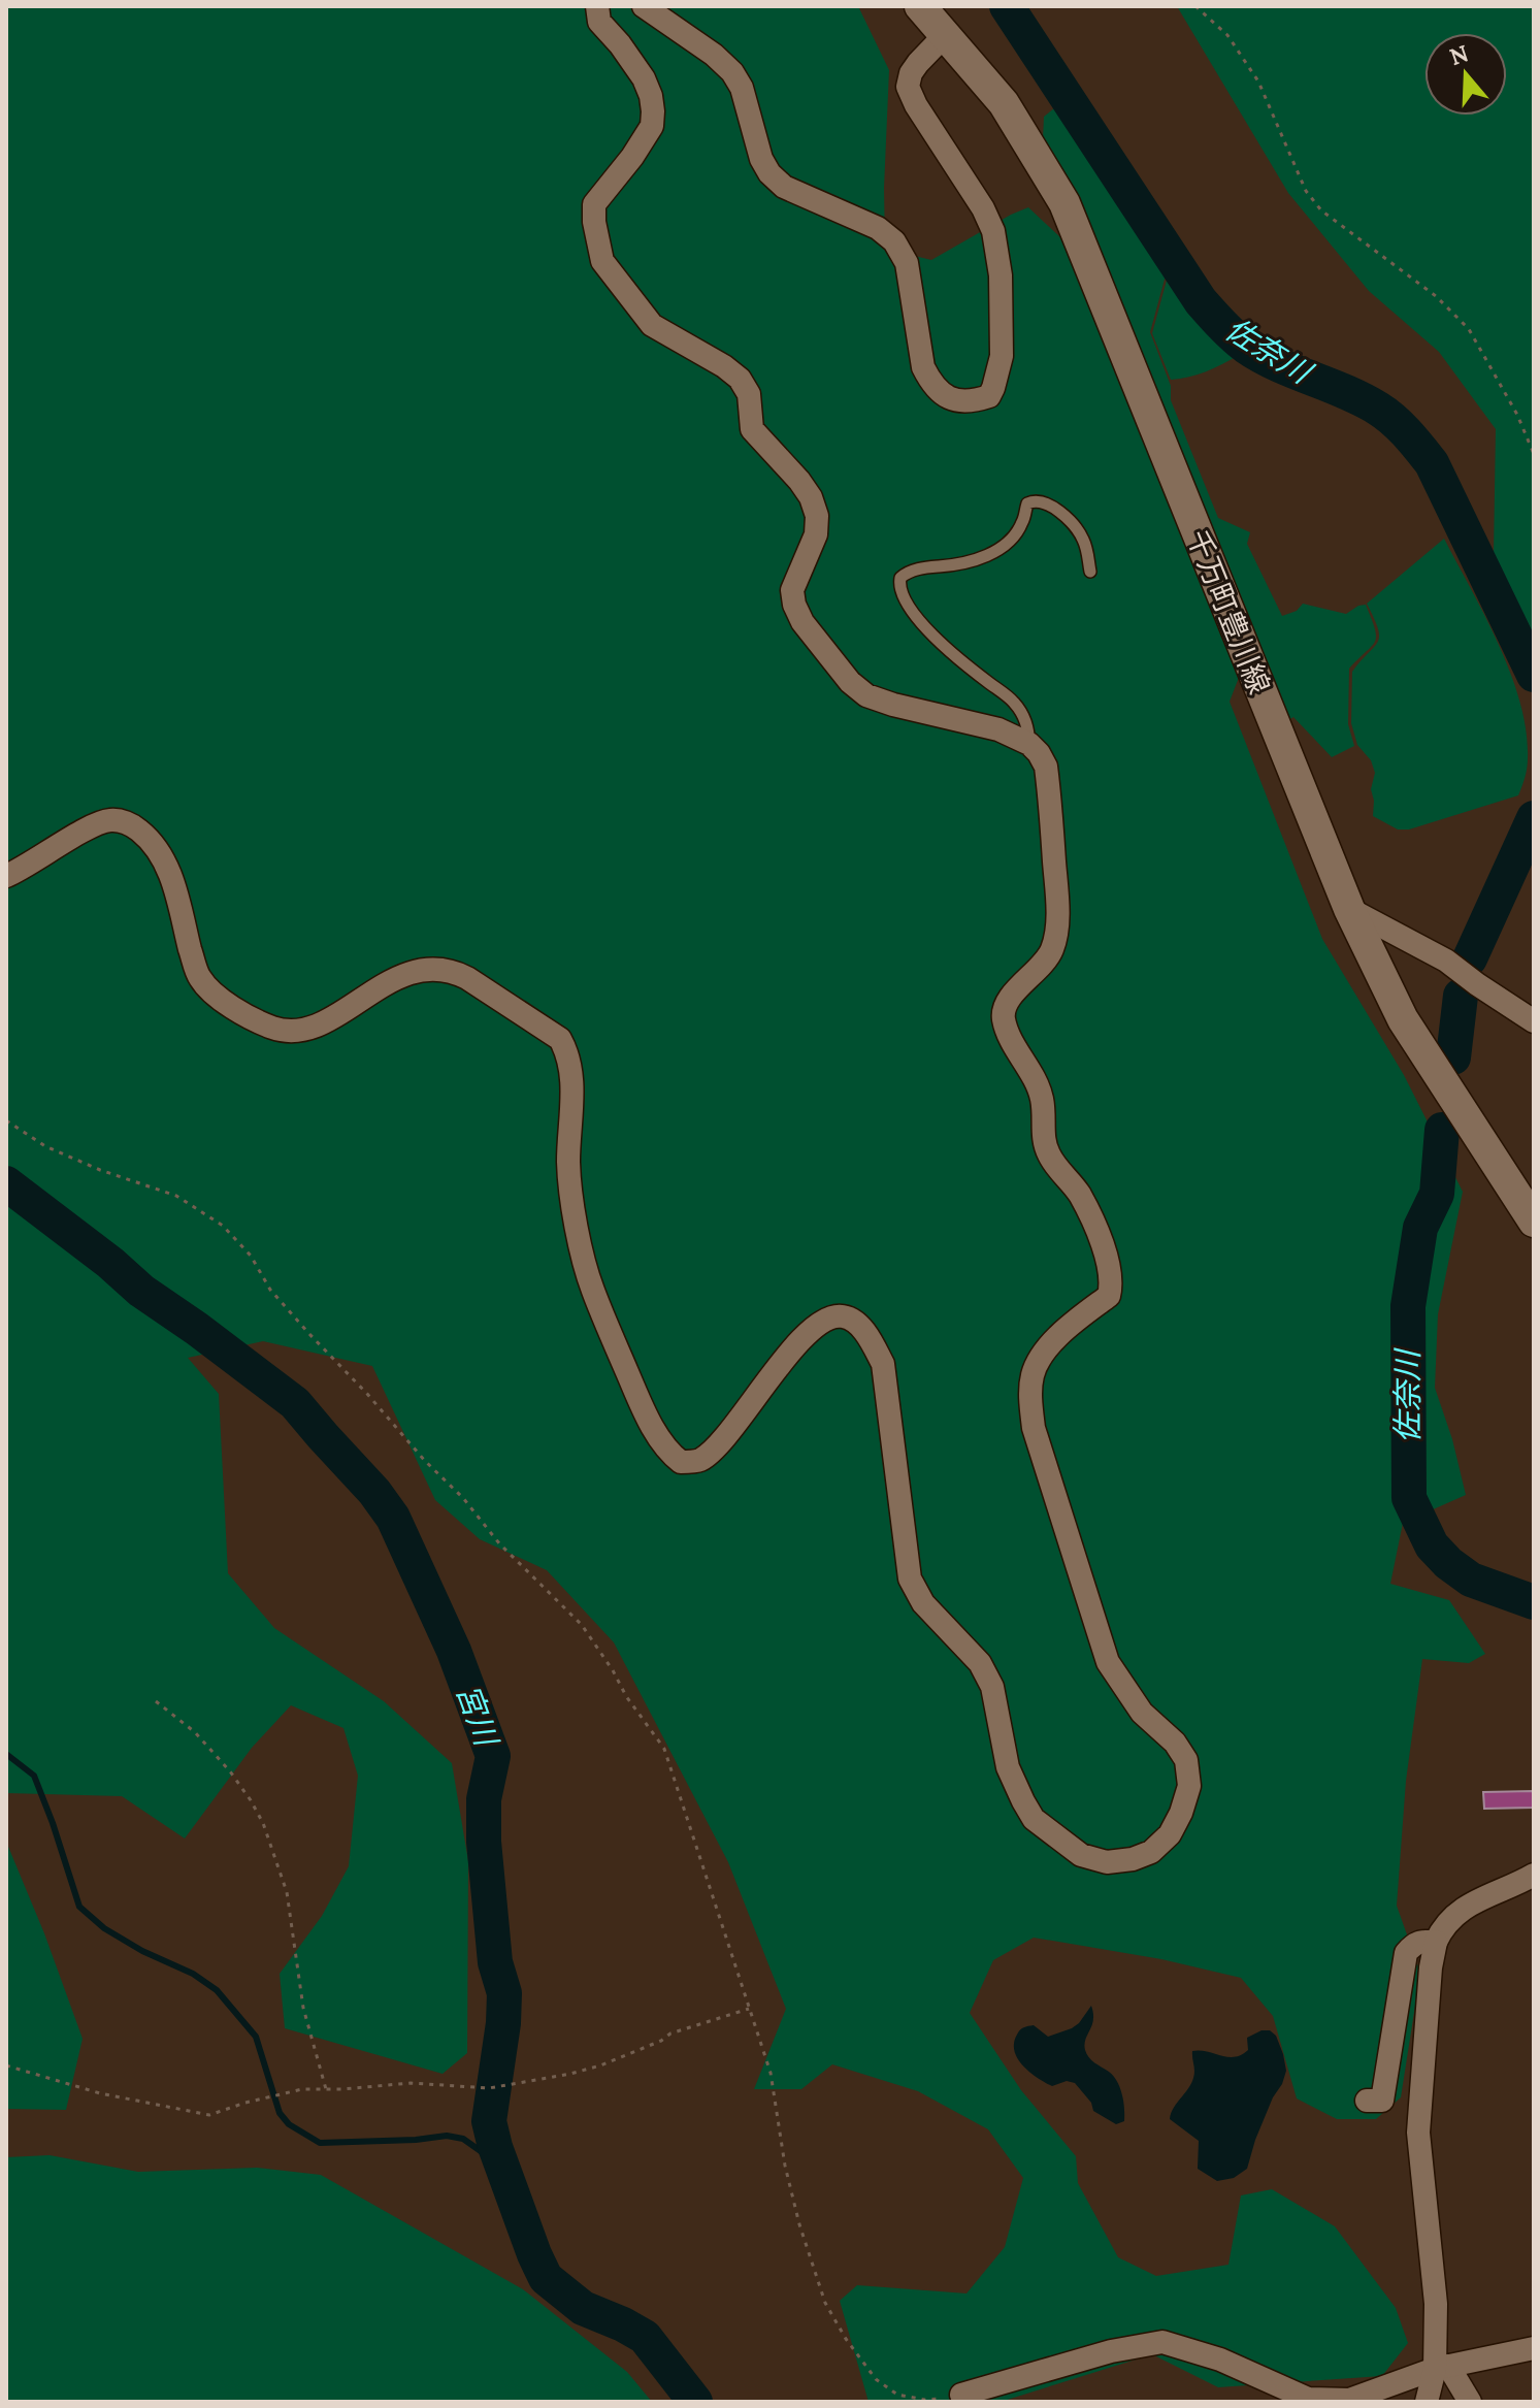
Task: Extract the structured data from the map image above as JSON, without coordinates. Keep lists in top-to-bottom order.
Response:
{
  "streets": {
    "main road": ["千万町豊川線"]
  },
  "water": ["佐奈川", "宮川"],
  "north": "top"
}
